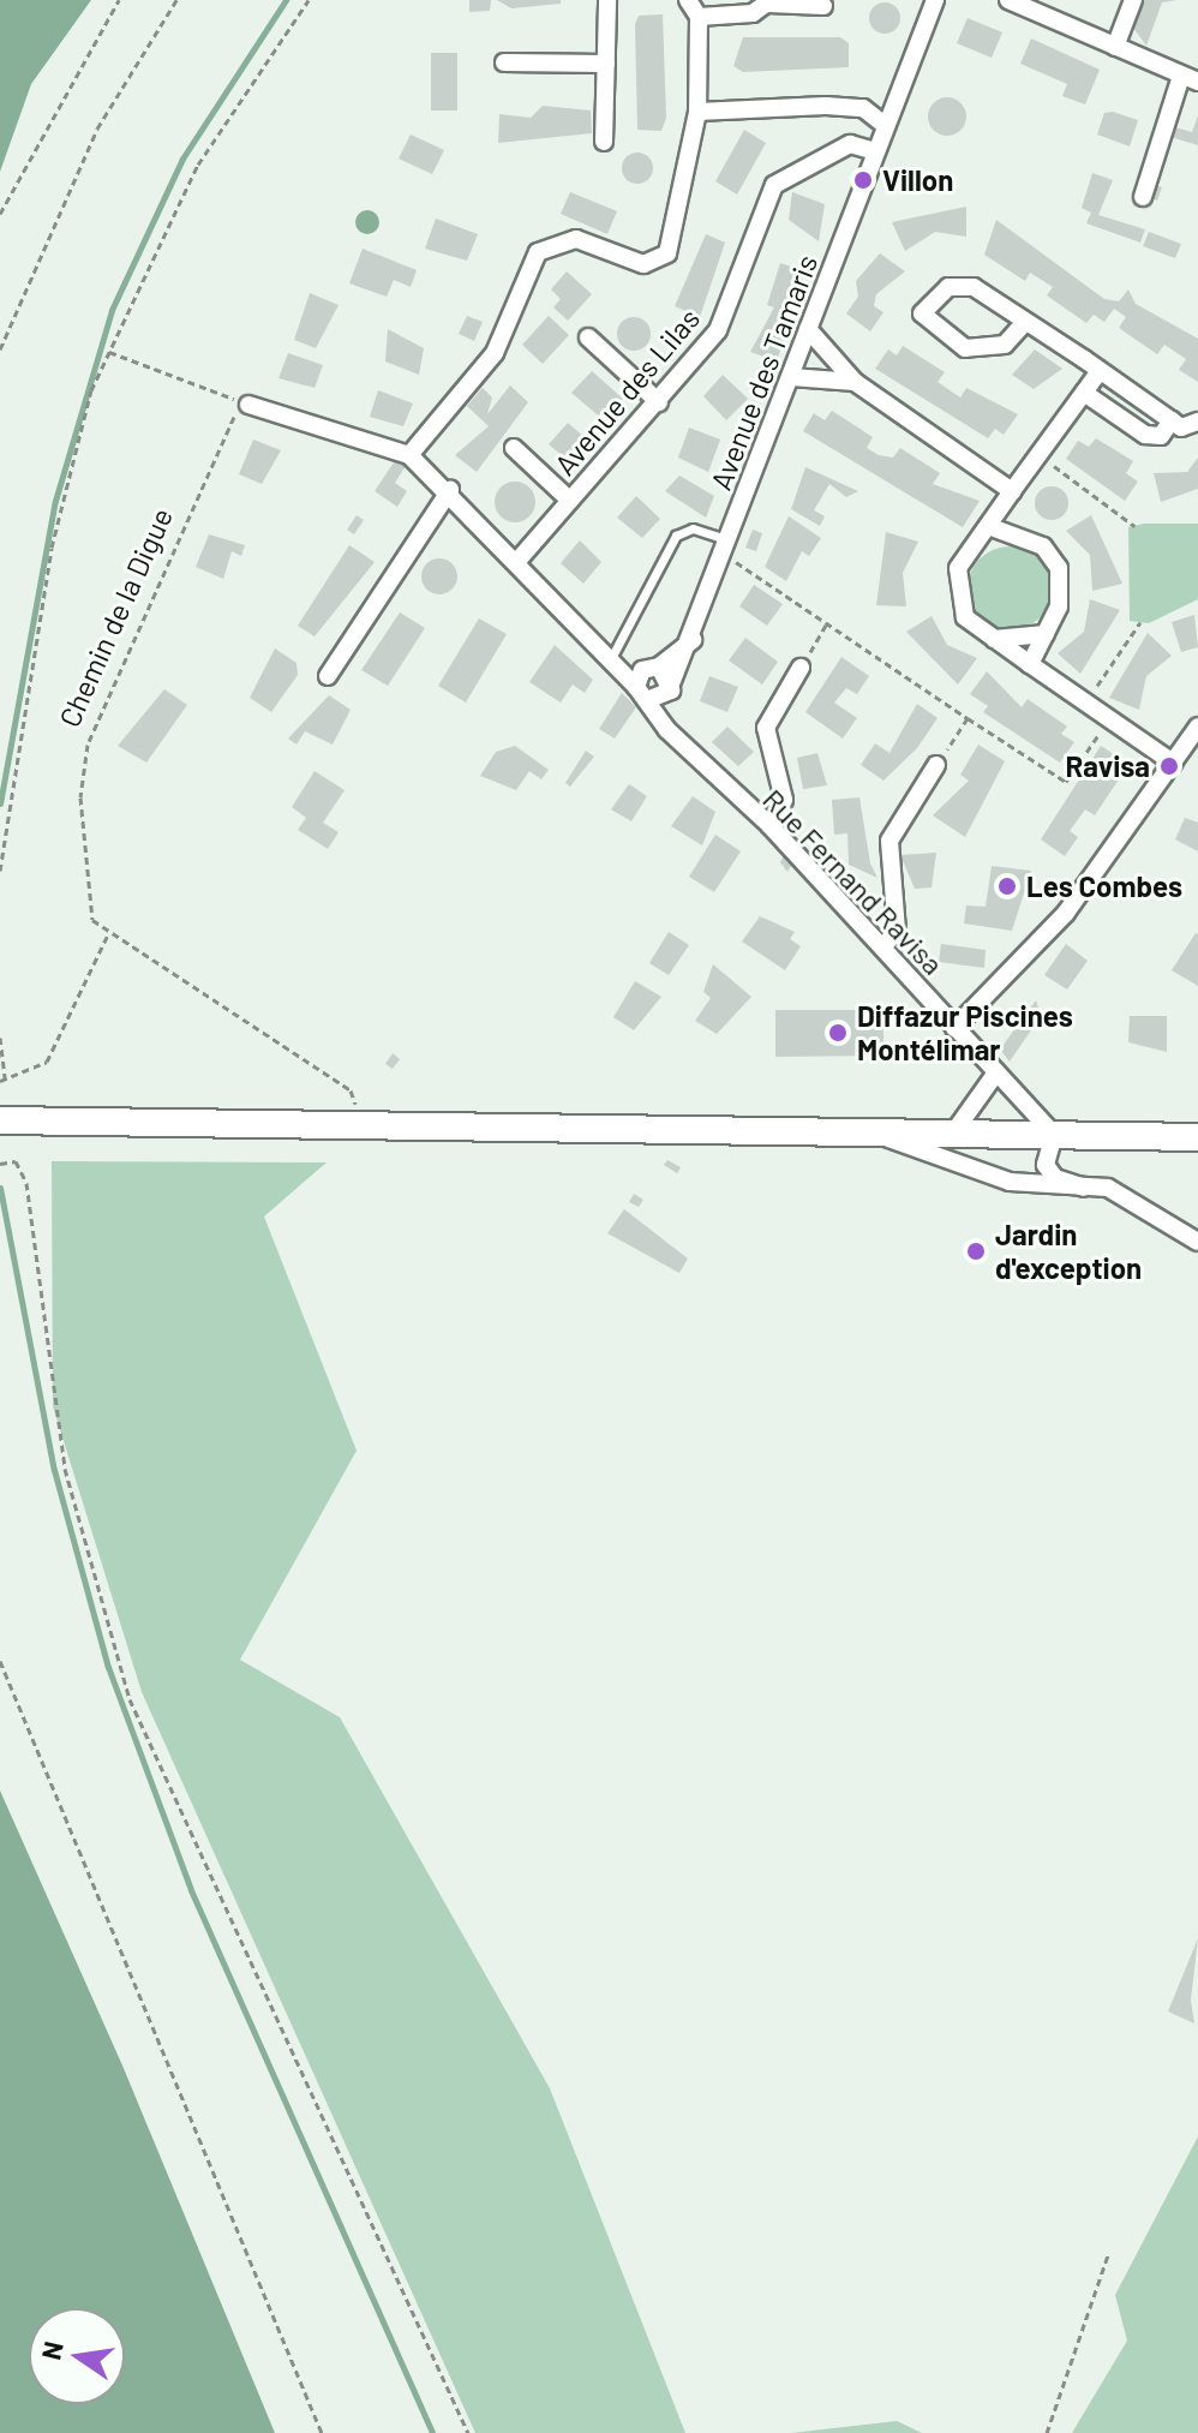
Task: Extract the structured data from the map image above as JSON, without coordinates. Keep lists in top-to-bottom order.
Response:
{
  "streets": {
    "street": ["Avenue des Tamaris", "Avenue des Lilas", "Rue Fernand Ravisa"],
    "path": ["Chemin de la Digue"]
  },
  "crossings": [
    ["Avenue des Tamaris", "Avenue des Lilas"]
  ],
  "places": [
    "Villon",
    "Ravisa",
    "Les Combes",
    "Diffazur Piscines Montélimar",
    "Jardin d'exception"
  ],
  "north": "left"
}
